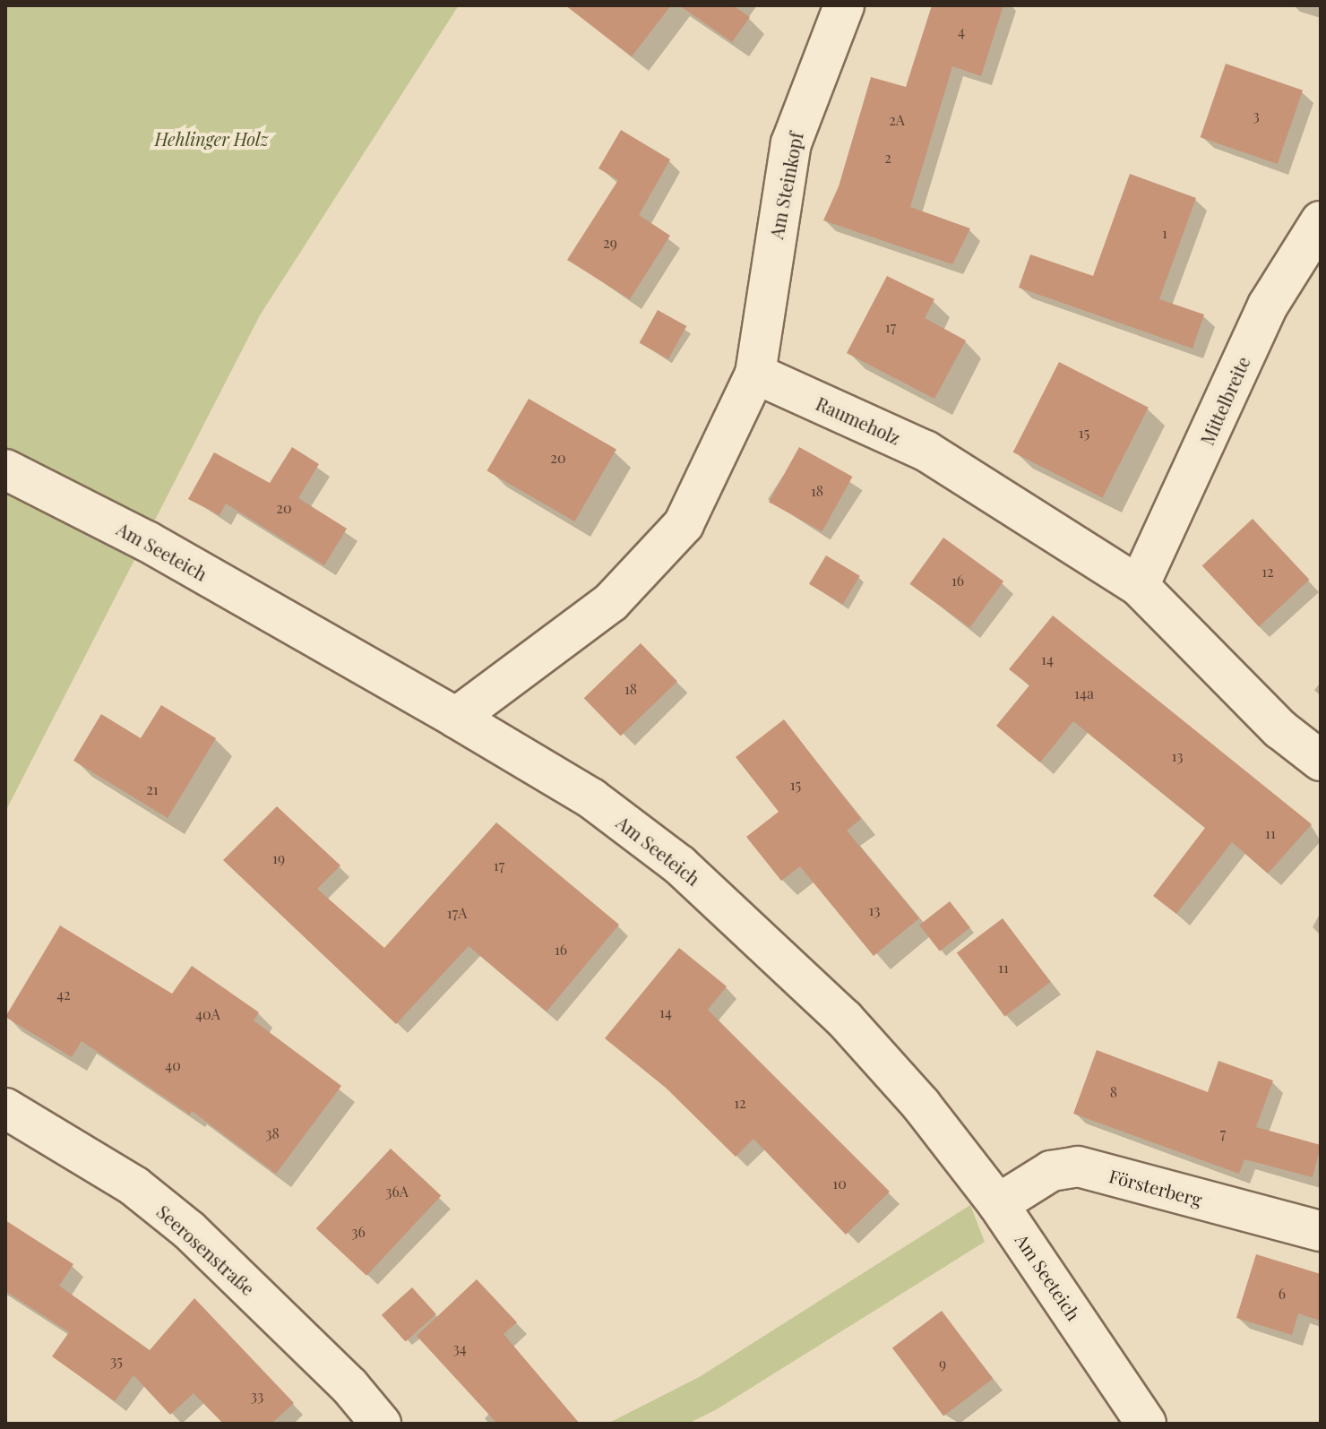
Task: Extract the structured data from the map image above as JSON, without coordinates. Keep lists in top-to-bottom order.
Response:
{
  "streets": {
    "street": [
      "Am Steinkopf",
      "Mittelbreite",
      "Raumeholz",
      "Am Seeteich",
      "Försterberg",
      "Seerosenstraße"
    ]
  },
  "crossings": [
    ["Am Steinkopf", "Raumeholz"],
    ["Mittelbreite", "Raumeholz"],
    ["Am Seeteich", "Försterberg"]
  ],
  "parks": ["Hehlinger Holz"],
  "house_numbers": [
    "4",
    "3",
    "2A",
    "2",
    "1",
    "29",
    "17",
    "15",
    "20",
    "18",
    "20",
    "12",
    "16",
    "14",
    "18",
    "14a",
    "13",
    "15",
    "21",
    "11",
    "19",
    "17",
    "13",
    "17A",
    "16",
    "11",
    "42",
    "14",
    "40A",
    "40",
    "8",
    "12",
    "38",
    "7",
    "10",
    "36A",
    "36",
    "6",
    "34",
    "35",
    "9",
    "33"
  ]
}
